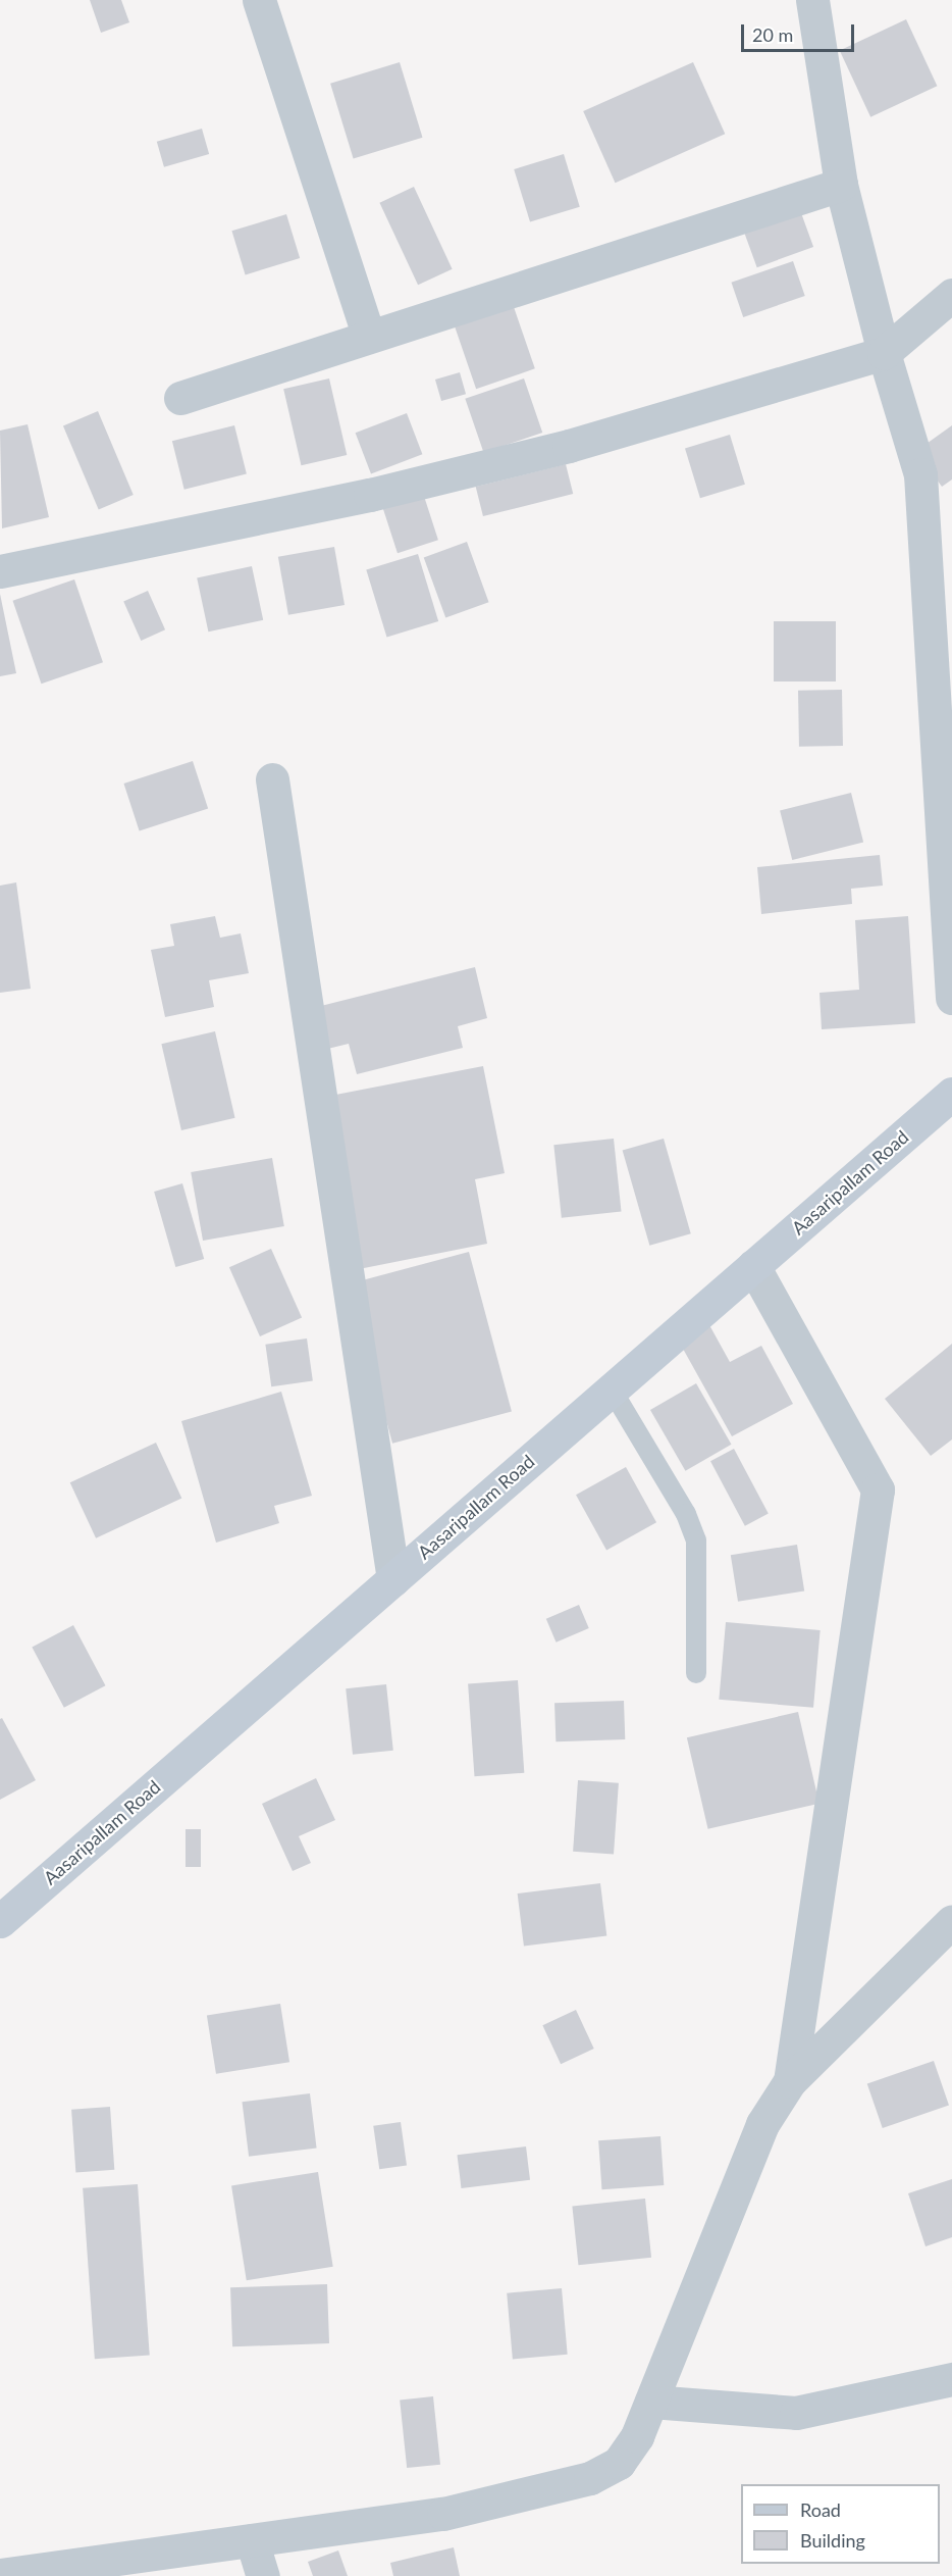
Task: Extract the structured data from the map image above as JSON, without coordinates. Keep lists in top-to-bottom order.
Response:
{
  "streets": {
    "main road": ["Aasaripallam Road"]
  },
  "legend": ["Road", "Building"],
  "scale_bar": "20 m"
}
